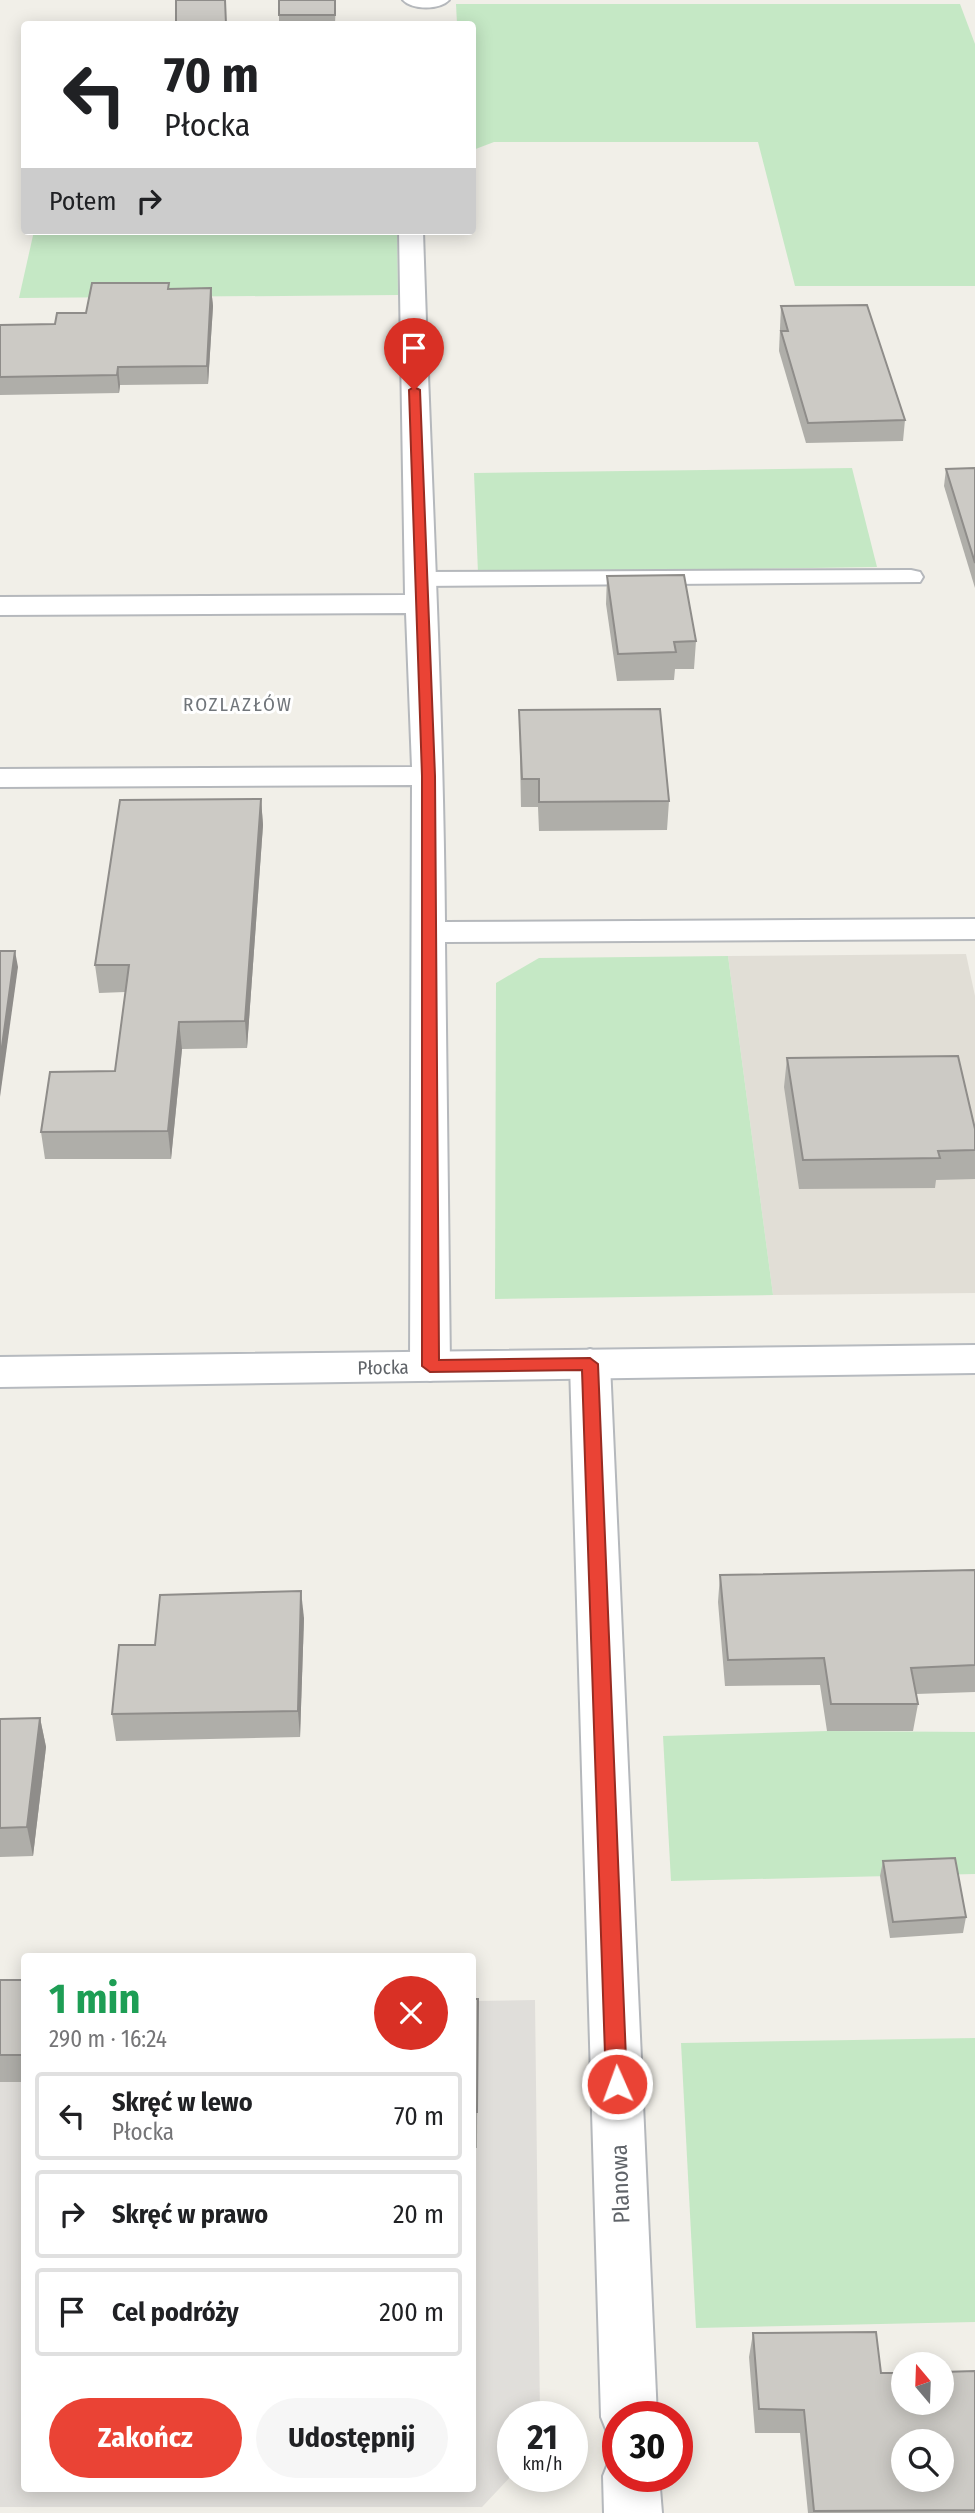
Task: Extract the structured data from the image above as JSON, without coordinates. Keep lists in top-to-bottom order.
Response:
{
  "streets": {
    "street": ["Płocka", "Planowa"]
  },
  "crossings": [
    ["Płocka", "Planowa"]
  ],
  "districts": ["ROZLAZŁÓW"],
  "north": "top",
  "page": {
    "turn": ["70 m", "Płocka"],
    "then": "Potem",
    "heading": ["1 min", "290 m · 16:24"],
    "list": [
      {
        "name": "Skręć w lewo",
        "note": "Płocka",
        "value": "70 m"
      },
      {
        "name": "Skręć w prawo",
        "value": "20 m"
      },
      {
        "name": "Cel podróży",
        "value": "200 m"
      }
    ],
    "buttons": ["Zakończ", "Udostępnij"],
    "speed": "21 km/h",
    "limit": "30"
  }
}
